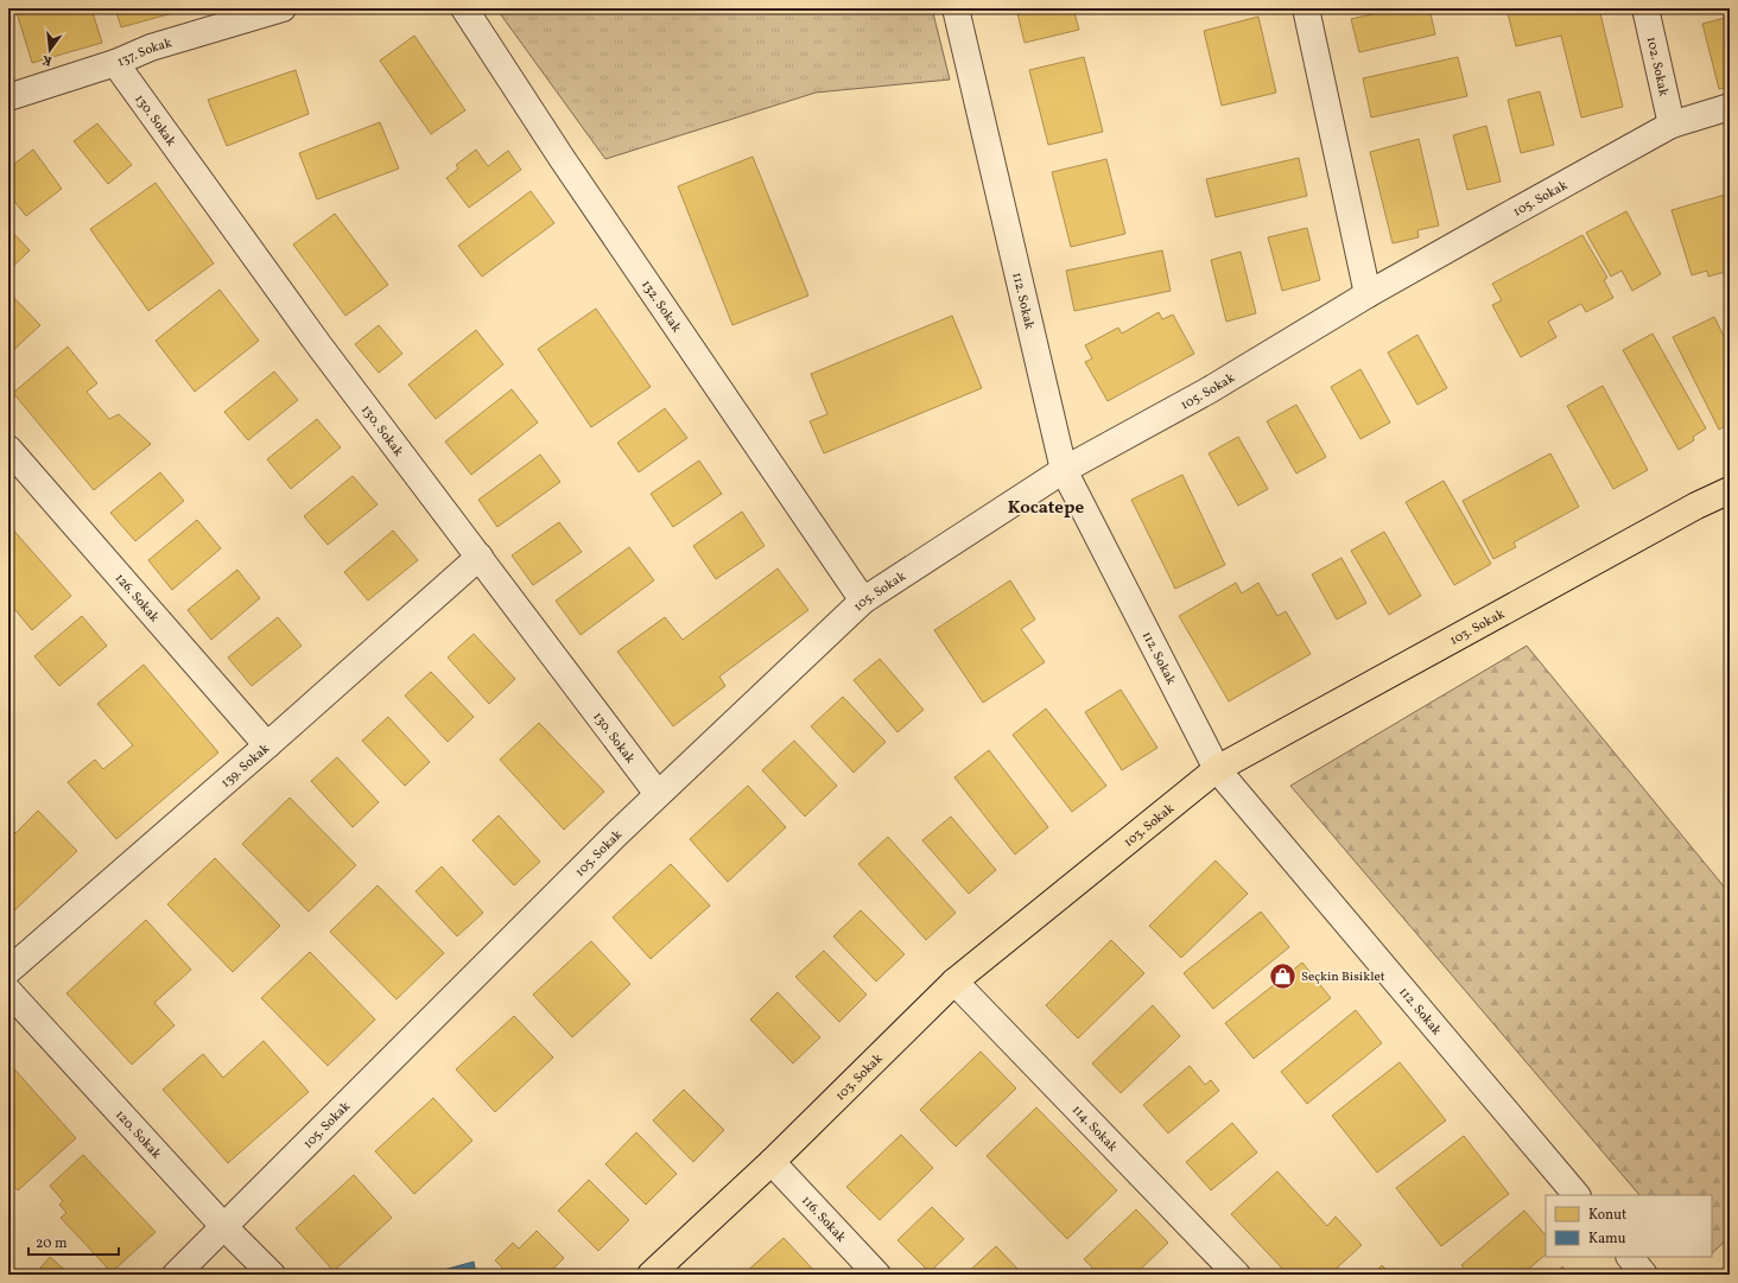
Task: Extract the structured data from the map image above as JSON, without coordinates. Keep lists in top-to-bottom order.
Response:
{
  "streets": {
    "main road": ["103. Sokak"],
    "street": [
      "137. Sokak",
      "102. Sokak",
      "130. Sokak",
      "105. Sokak",
      "112. Sokak",
      "132. Sokak",
      "126. Sokak",
      "139. Sokak",
      "114. Sokak",
      "120. Sokak",
      "116. Sokak"
    ]
  },
  "crossings": [
    ["137. Sokak", "130. Sokak"],
    ["102. Sokak", "105. Sokak"],
    ["130. Sokak", "105. Sokak"],
    ["130. Sokak", "139. Sokak"],
    ["105. Sokak", "112. Sokak"],
    ["105. Sokak", "132. Sokak"],
    ["105. Sokak", "120. Sokak"],
    ["112. Sokak", "103. Sokak"],
    ["126. Sokak", "139. Sokak"],
    ["103. Sokak", "114. Sokak"],
    ["103. Sokak", "116. Sokak"]
  ],
  "districts": ["Kocatepe"],
  "places": {
    "shop": ["Seçkin Bisiklet"]
  },
  "legend": ["Konut", "Kamu"],
  "scale_bar": "20 m",
  "north": "bottom"
}
